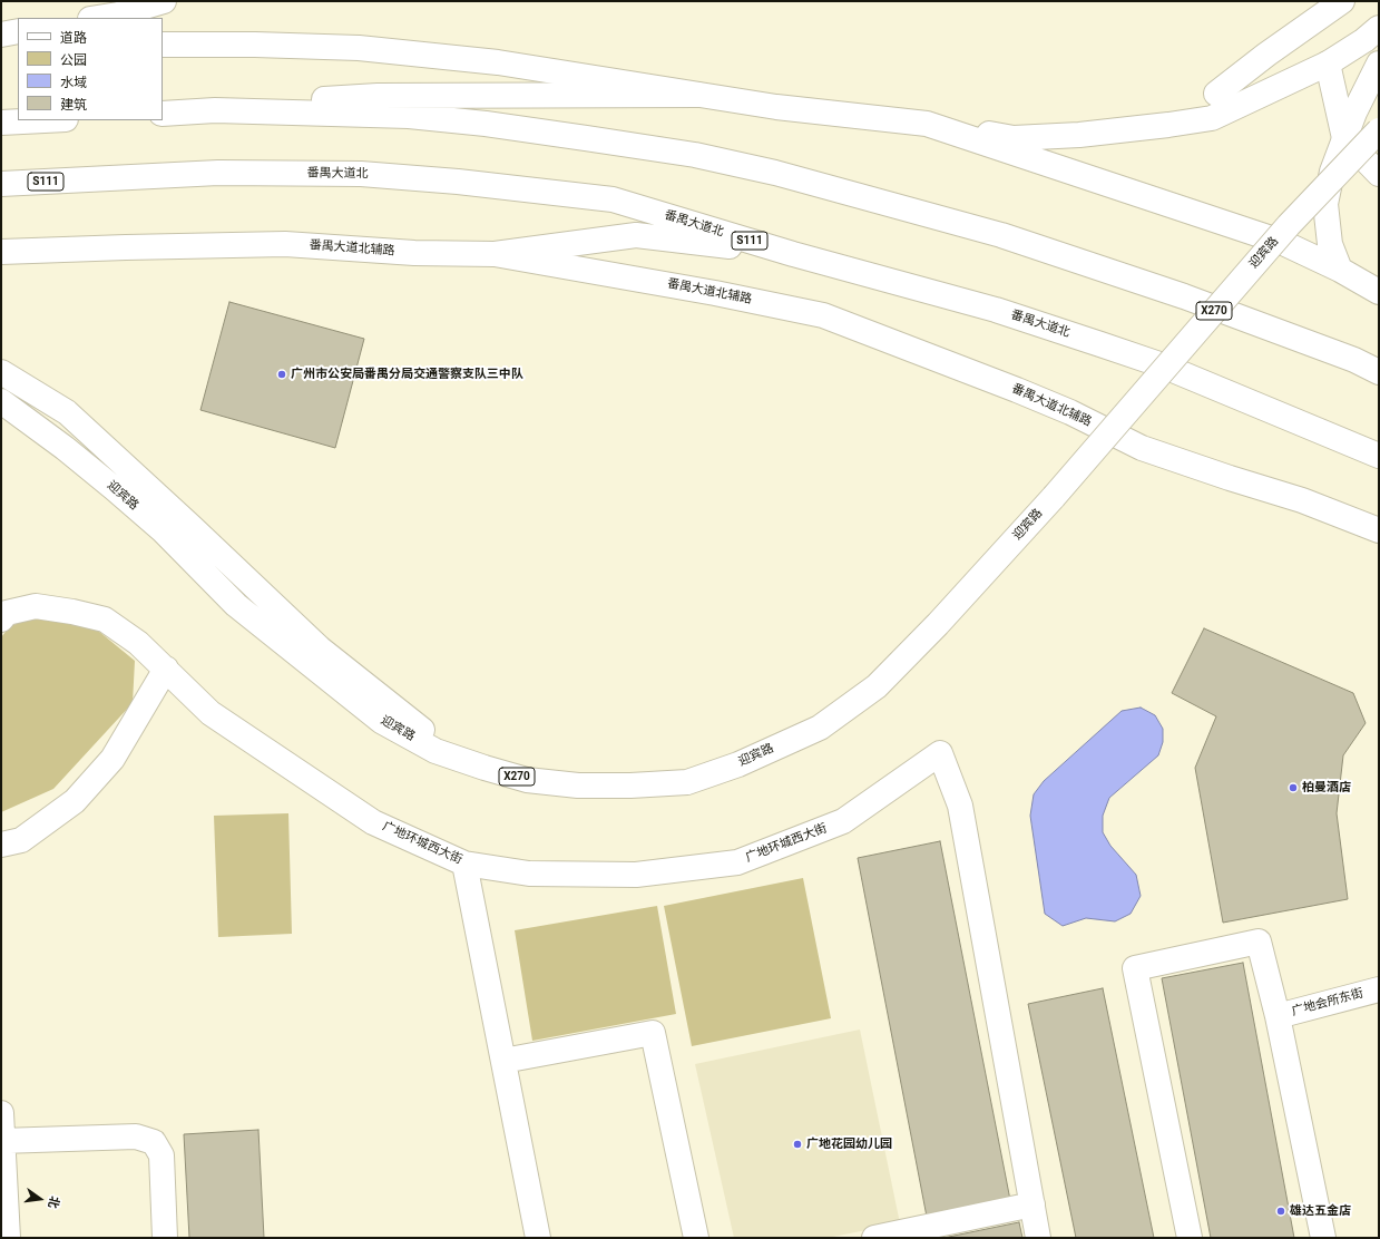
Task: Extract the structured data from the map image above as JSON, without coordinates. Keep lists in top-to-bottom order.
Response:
{
  "streets": {
    "main road": [
      "番禺大道北",
      "S111",
      "番禺大道北辅路",
      "迎宾路",
      "X270",
      "广地环城西大街",
      "广地会所东街"
    ]
  },
  "places": [
    "广州市公安局番禺分局交通警察支队三中队",
    "柏曼酒店",
    "广地花园幼儿园",
    "雄达五金店"
  ],
  "legend": [
    "道路",
    "公园",
    "水域",
    "建筑"
  ],
  "north": "right"
}
